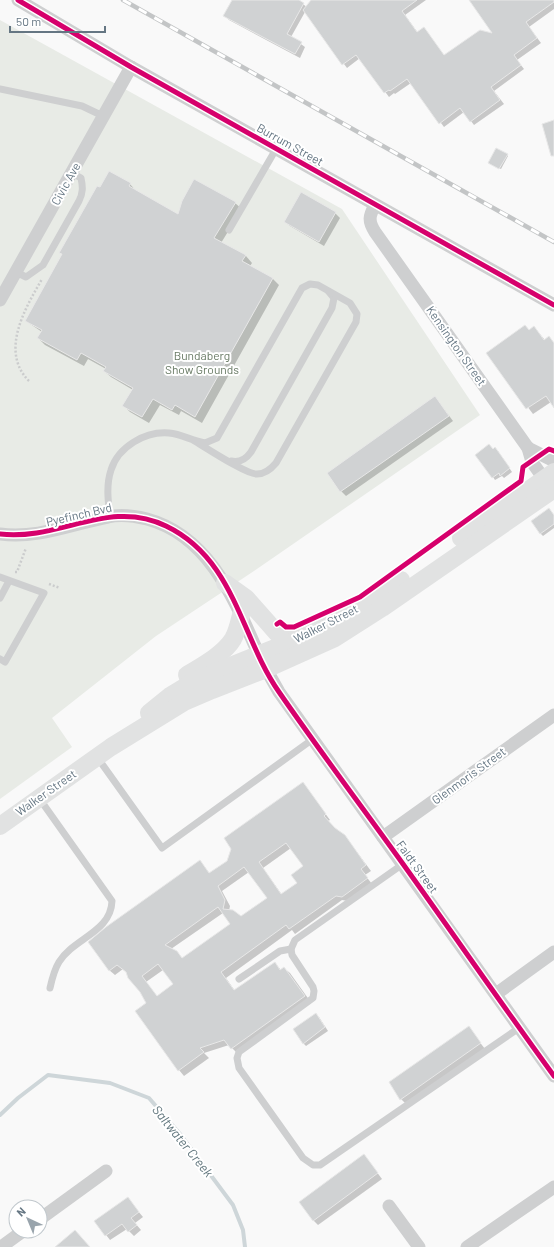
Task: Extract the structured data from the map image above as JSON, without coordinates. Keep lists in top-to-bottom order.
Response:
{
  "streets": {
    "main road": ["Walker Street"],
    "street": [
      "Burrum Street",
      "Civic Ave",
      "Kensington Street",
      "Pyefinch Bvd",
      "Glenmoris Street",
      "Faldt Street"
    ]
  },
  "crossings": [
    ["Burrum Street", "Civic Ave"],
    ["Burrum Street", "Kensington Street"],
    ["Kensington Street", "Walker Street"],
    ["Pyefinch Bvd", "Walker Street"],
    ["Pyefinch Bvd", "Faldt Street"],
    ["Walker Street", "Faldt Street"],
    ["Glenmoris Street", "Faldt Street"]
  ],
  "water": ["Saltwater Creek"],
  "parks": ["Bundaberg Show Grounds"],
  "scale_bar": "50 m",
  "north": "top left"
}
